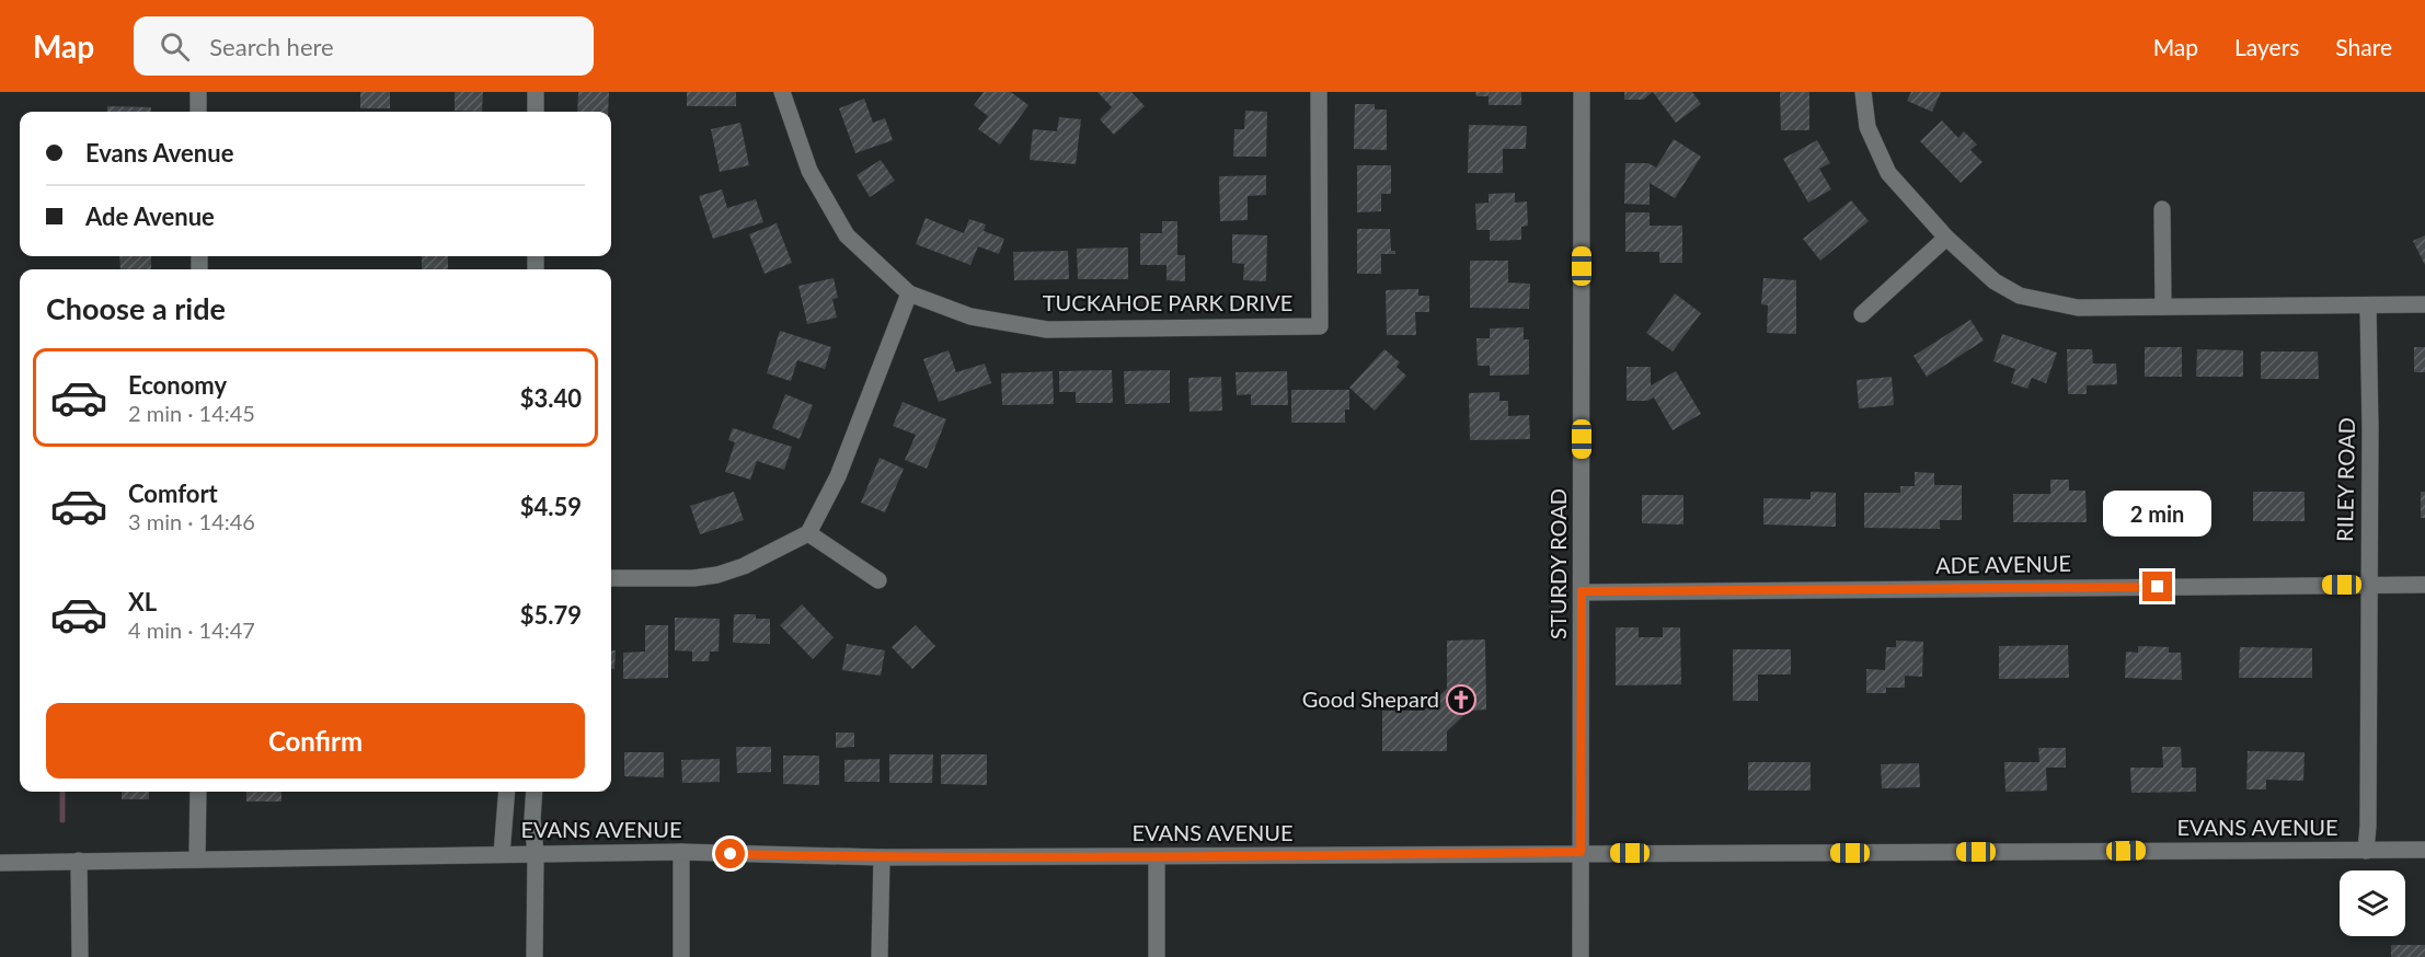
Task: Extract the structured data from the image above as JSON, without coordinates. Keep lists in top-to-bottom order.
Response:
{
  "streets": {
    "street": [
      "TUCKAHOE PARK DRIVE",
      "RILEY ROAD",
      "STURDY ROAD",
      "ADE AVENUE",
      "EVANS AVENUE"
    ]
  },
  "crossings": [
    ["RILEY ROAD", "ADE AVENUE"],
    ["RILEY ROAD", "EVANS AVENUE"],
    ["STURDY ROAD", "ADE AVENUE"],
    ["STURDY ROAD", "EVANS AVENUE"]
  ],
  "places": {
    "church": ["Good Shepard"]
  },
  "page": {
    "header": "Map",
    "search": "Search here",
    "nav": ["Map", "Layers", "Share"],
    "banner": ["Evans Avenue", "Ade Avenue"],
    "heading": "Choose a ride",
    "list": [
      {
        "name": "Economy",
        "note": "2 min · 14:45",
        "value": "$3.40"
      },
      {
        "name": "Comfort",
        "note": "3 min · 14:46",
        "value": "$4.59"
      },
      {
        "name": "XL",
        "note": "4 min · 14:47",
        "value": "$5.79"
      }
    ],
    "bubble": "2 min",
    "buttons": "Confirm"
  }
}
